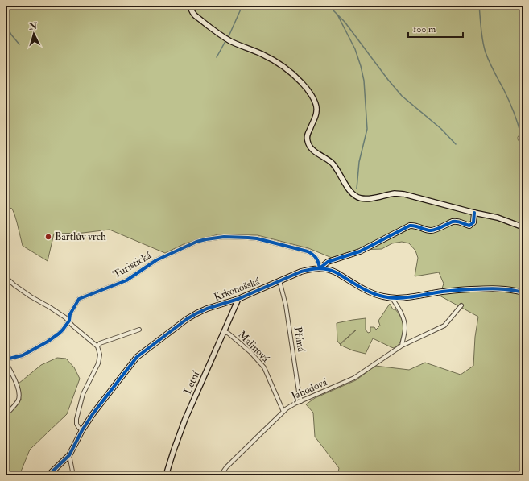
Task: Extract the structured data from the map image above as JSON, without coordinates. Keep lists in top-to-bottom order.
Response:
{
  "streets": {
    "street": [
      "Turistická",
      "Krkonošská",
      "Přímá",
      "Malinová",
      "Letní",
      "Jahodová"
    ]
  },
  "crossings": [
    ["Turistická", "Krkonošská"],
    ["Krkonošská", "Přímá"],
    ["Krkonošská", "Letní"],
    ["Přímá", "Jahodová"],
    ["Malinová", "Letní"],
    ["Malinová", "Jahodová"]
  ],
  "places": ["Bartlův vrch"],
  "scale_bar": "100 m",
  "north": "top"
}
